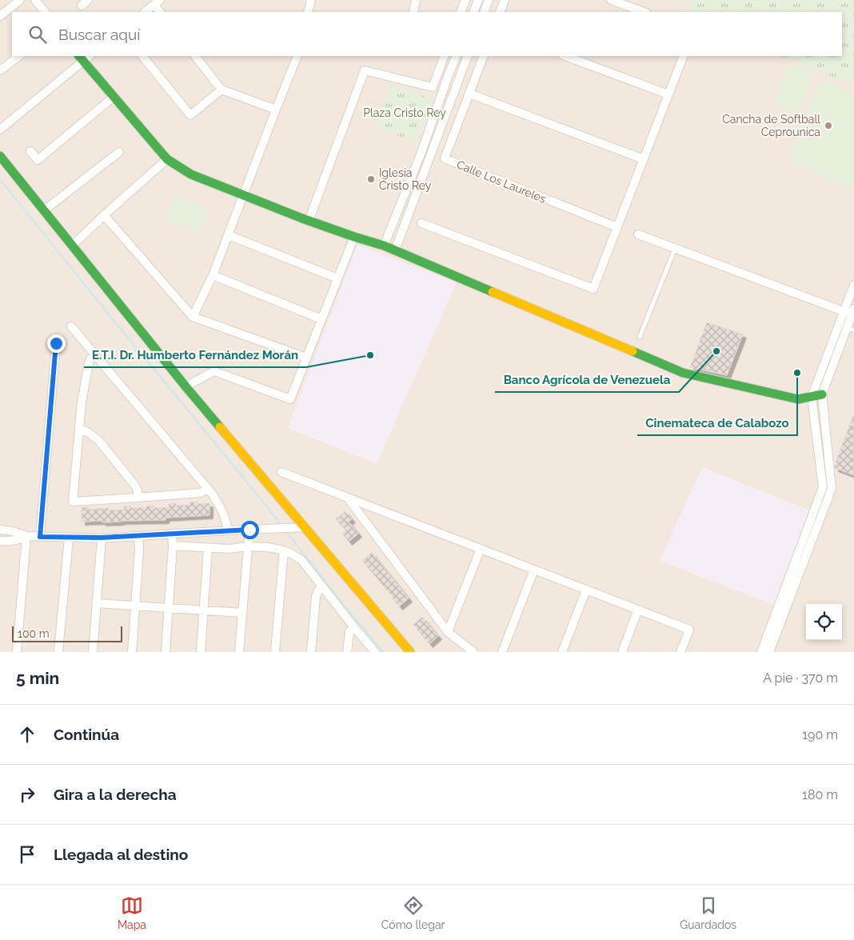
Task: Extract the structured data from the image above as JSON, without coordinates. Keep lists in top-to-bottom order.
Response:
{
  "streets": {
    "street": ["Calle Los Laureles"]
  },
  "parks": ["Plaza Cristo Rey"],
  "places": [
    "Cancha de Softball Ceprounica",
    "Iglesia Cristo Rey",
    "Banco Agrícola de Venezuela",
    "E.T.I. Dr. Humberto Fernández Morán",
    "Cinemateca de Calabozo"
  ],
  "scale_bar": "100 m",
  "page": {
    "search": "Buscar aquí",
    "scale": "100 m",
    "heading": ["5 min", "A pie · 370 m"],
    "list": [
      ["Continúa", "190 m"],
      ["Gira a la derecha", "180 m"],
      "Llegada al destino"
    ],
    "nav": ["Mapa", "Cómo llegar", "Guardados"]
  }
}
